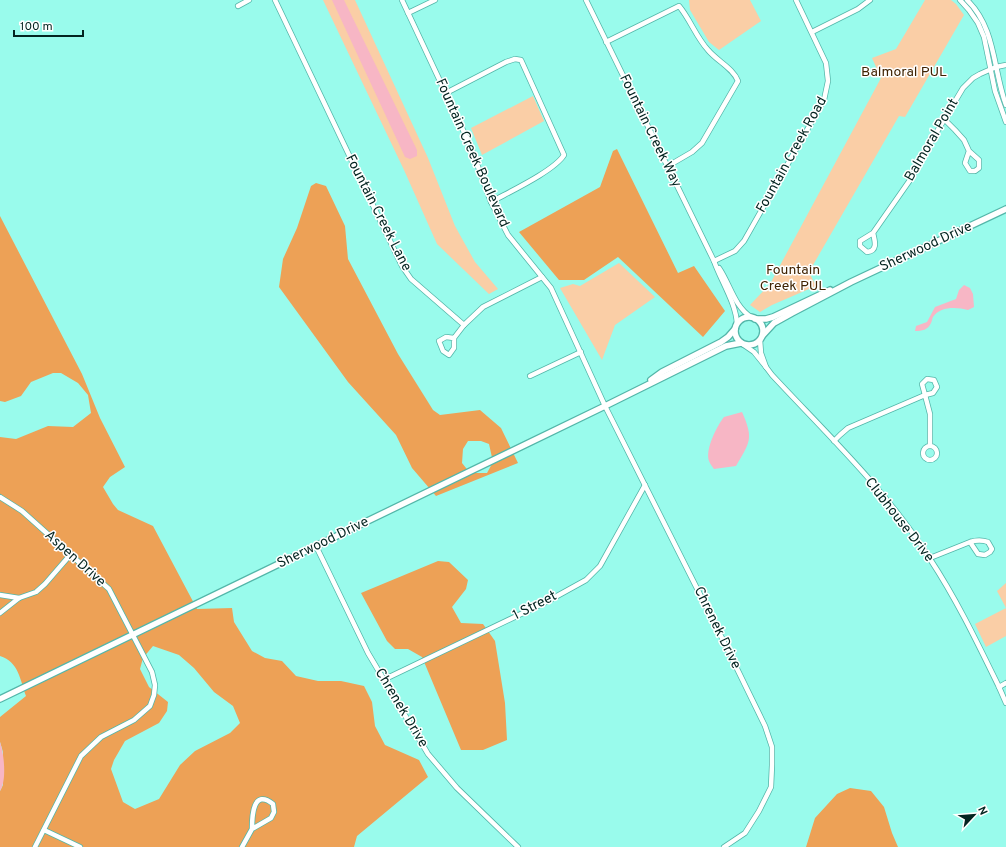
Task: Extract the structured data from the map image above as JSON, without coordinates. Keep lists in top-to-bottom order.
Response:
{
  "streets": {
    "street": [
      "Fountain Creek Way",
      "Balmoral Point",
      "Fountain Creek Boulevard",
      "Fountain Creek Road",
      "Fountain Creek Lane",
      "Sherwood Drive",
      "Clubhouse Drive",
      "Aspen Drive",
      "1 Street",
      "Chrenek Drive"
    ]
  },
  "crossings": [
    ["Fountain Creek Way", "Fountain Creek Road"],
    ["Fountain Creek Way", "Sherwood Drive"],
    ["Fountain Creek Way", "Clubhouse Drive"],
    ["Fountain Creek Boulevard", "Sherwood Drive"],
    ["Fountain Creek Boulevard", "Chrenek Drive"],
    ["Sherwood Drive", "Clubhouse Drive"],
    ["Sherwood Drive", "Aspen Drive"],
    ["Sherwood Drive", "Chrenek Drive"],
    ["1 Street", "Chrenek Drive"]
  ],
  "parks": ["Balmoral PUL", "Fountain Creek PUL"],
  "scale_bar": "100 m",
  "north": "top right"
}
